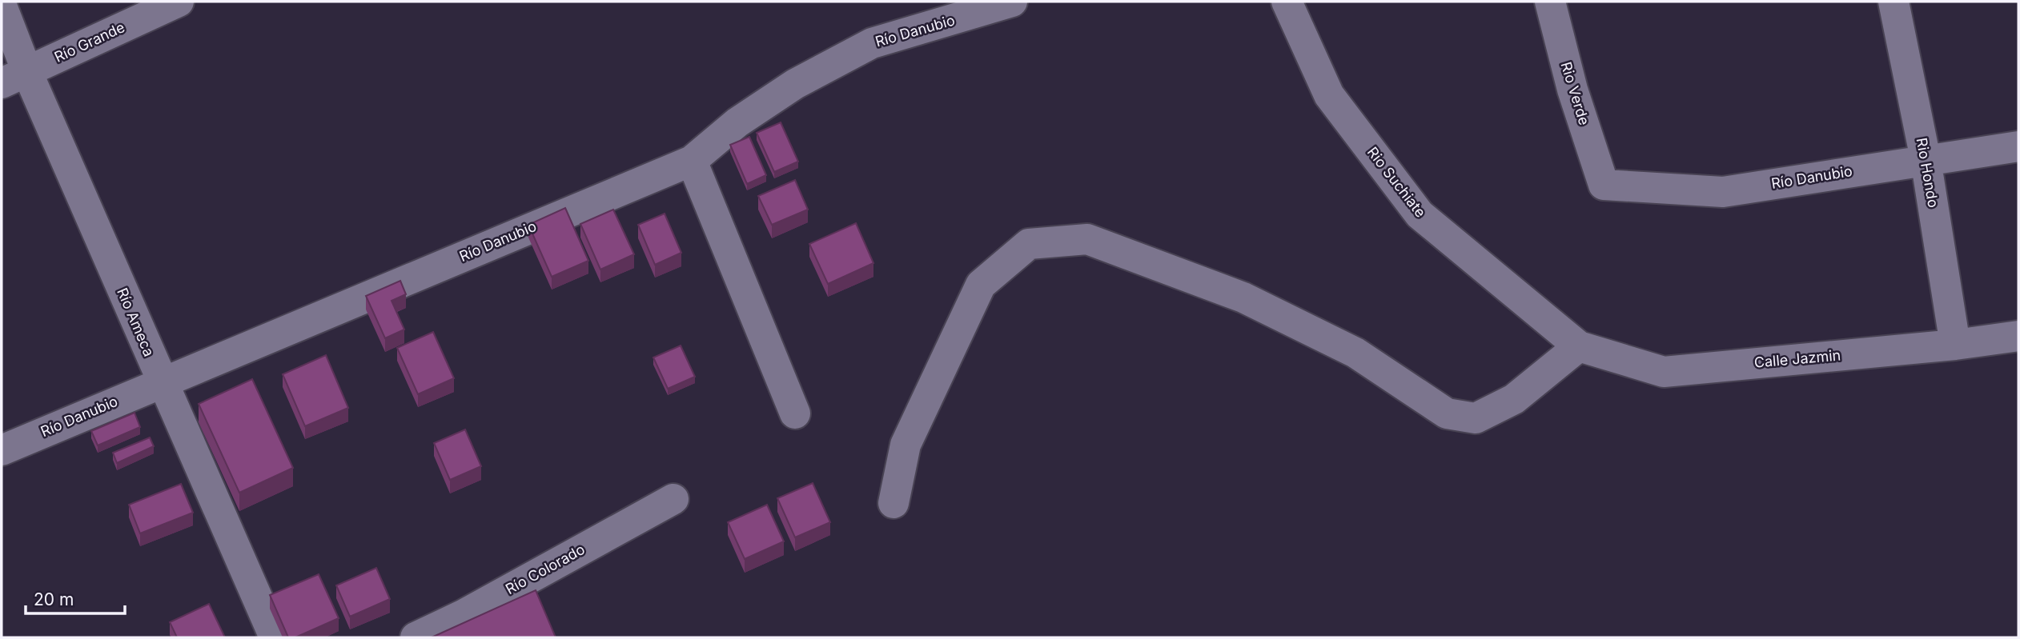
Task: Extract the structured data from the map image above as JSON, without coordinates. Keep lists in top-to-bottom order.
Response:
{
  "streets": {
    "street": [
      "Río Danubio",
      "Río Grande",
      "Rio Verde",
      "Rio Hondo",
      "Rio Suchiate",
      "Río Ameca",
      "Calle Jazmin",
      "Río Colorado"
    ]
  },
  "crossings": [
    ["Río Danubio", "Rio Verde"],
    ["Río Danubio", "Rio Hondo"],
    ["Río Danubio", "Río Ameca"],
    ["Río Grande", "Río Ameca"],
    ["Rio Hondo", "Calle Jazmin"],
    ["Rio Suchiate", "Calle Jazmin"]
  ],
  "scale_bar": "20 m"
}
